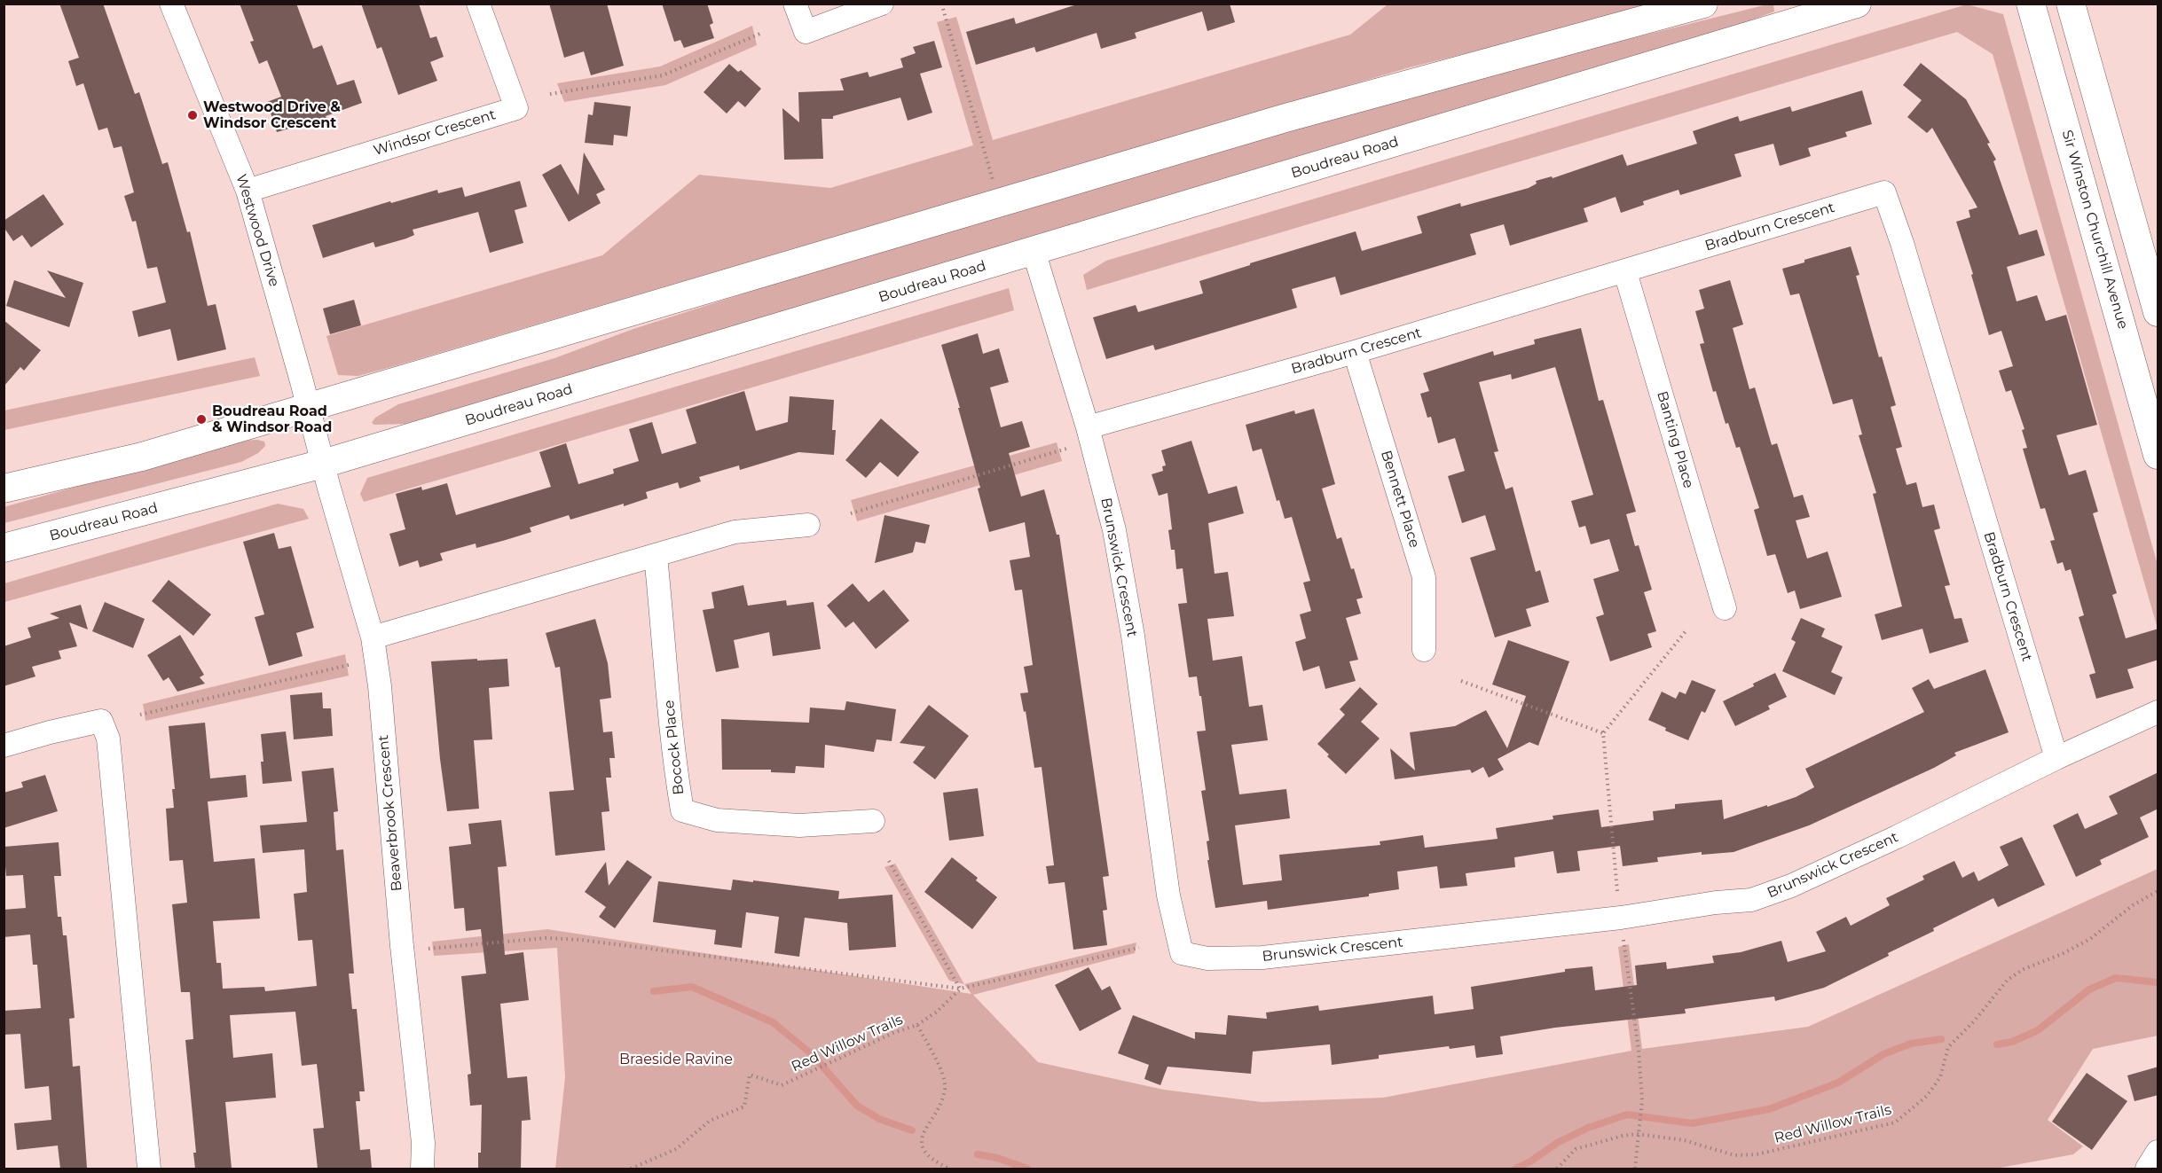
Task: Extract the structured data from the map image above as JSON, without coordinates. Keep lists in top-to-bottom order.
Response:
{
  "streets": {
    "main road": ["Boudreau Road", "Sir Winston Churchill Avenue"],
    "street": [
      "Windsor Crescent",
      "Bradburn Crescent",
      "Westwood Drive",
      "Banting Place",
      "Bennett Place",
      "Brunswick Crescent",
      "Bocock Place",
      "Beaverbrook Crescent"
    ],
    "path": ["Red Willow Trails"]
  },
  "crossings": [
    ["Windsor Crescent", "Westwood Drive"],
    ["Boudreau Road", "Westwood Drive"],
    ["Boudreau Road", "Brunswick Crescent"],
    ["Boudreau Road", "Beaverbrook Crescent"],
    ["Bradburn Crescent", "Banting Place"],
    ["Bradburn Crescent", "Bennett Place"],
    ["Bradburn Crescent", "Brunswick Crescent"],
    ["Westwood Drive", "Beaverbrook Crescent"]
  ],
  "parks": ["Braeside Ravine"],
  "places": ["Westwood Drive & Windsor Crescent", "Boudreau Road & Windsor Road"]
}
